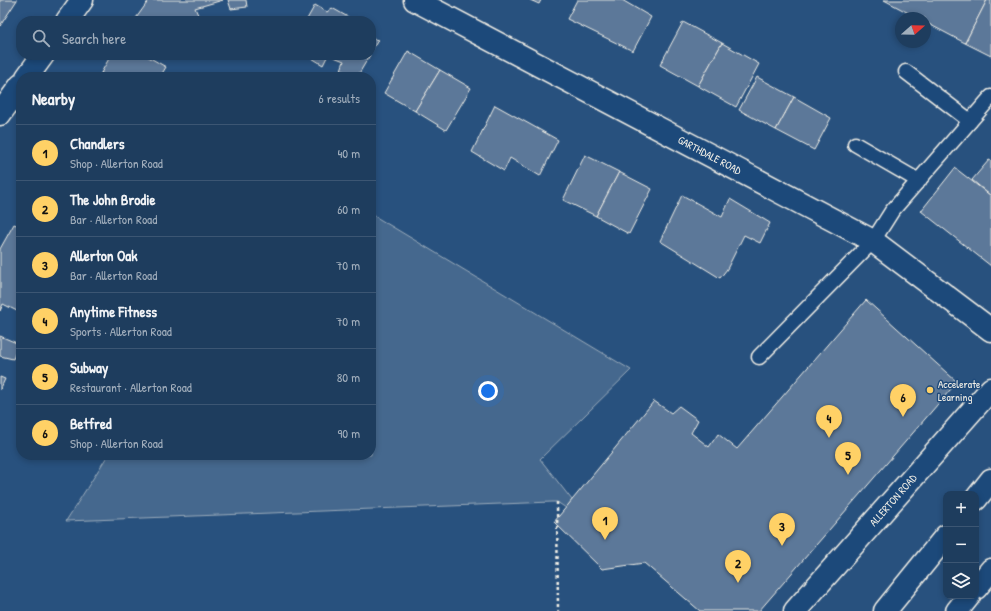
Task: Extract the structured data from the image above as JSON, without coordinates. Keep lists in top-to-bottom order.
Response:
{
  "streets": {
    "street": ["GARTHDALE ROAD", "ALLERTON ROAD"]
  },
  "places": ["Accelerate Learning"],
  "north": "right",
  "page": {
    "search": "Search here",
    "heading": ["Nearby", "6 results"],
    "list": [
      {
        "mark": "1",
        "name": "Chandlers",
        "note": "Shop · Allerton Road",
        "value": "40 m"
      },
      {
        "mark": "2",
        "name": "The John Brodie",
        "note": "Bar · Allerton Road",
        "value": "60 m"
      },
      {
        "mark": "3",
        "name": "Allerton Oak",
        "note": "Bar · Allerton Road",
        "value": "70 m"
      },
      {
        "mark": "4",
        "name": "Anytime Fitness",
        "note": "Sports · Allerton Road",
        "value": "70 m"
      },
      {
        "mark": "5",
        "name": "Subway",
        "note": "Restaurant · Allerton Road",
        "value": "80 m"
      },
      {
        "mark": "6",
        "name": "Betfred",
        "note": "Shop · Allerton Road",
        "value": "90 m"
      }
    ],
    "pins": [
      "6",
      "4",
      "5",
      "1",
      "3",
      "2"
    ],
    "map_buttons": ["+", "−"]
  }
}
